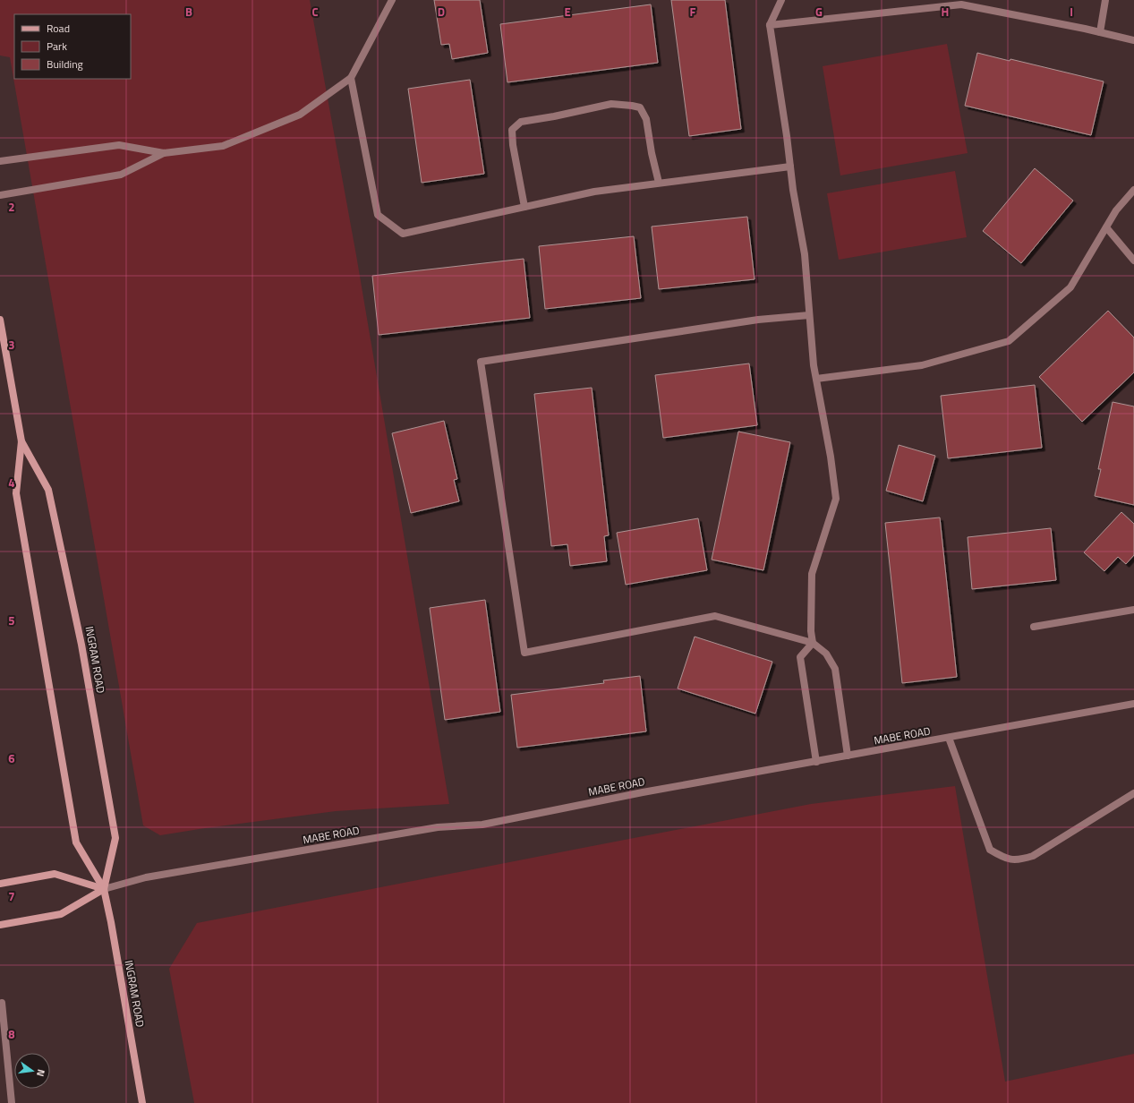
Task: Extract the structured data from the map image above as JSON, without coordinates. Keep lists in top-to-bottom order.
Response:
{
  "streets": {
    "street": ["INGRAM ROAD", "MABE ROAD"]
  },
  "crossings": [
    ["INGRAM ROAD", "MABE ROAD"]
  ],
  "legend": ["Road", "Park", "Building"],
  "north": "right",
  "grid": {
    "columns": [
      "B",
      "C",
      "D",
      "E",
      "F",
      "G",
      "H",
      "I"
    ],
    "rows": [
      "2",
      "3",
      "4",
      "5",
      "6",
      "7",
      "8"
    ]
  }
}
